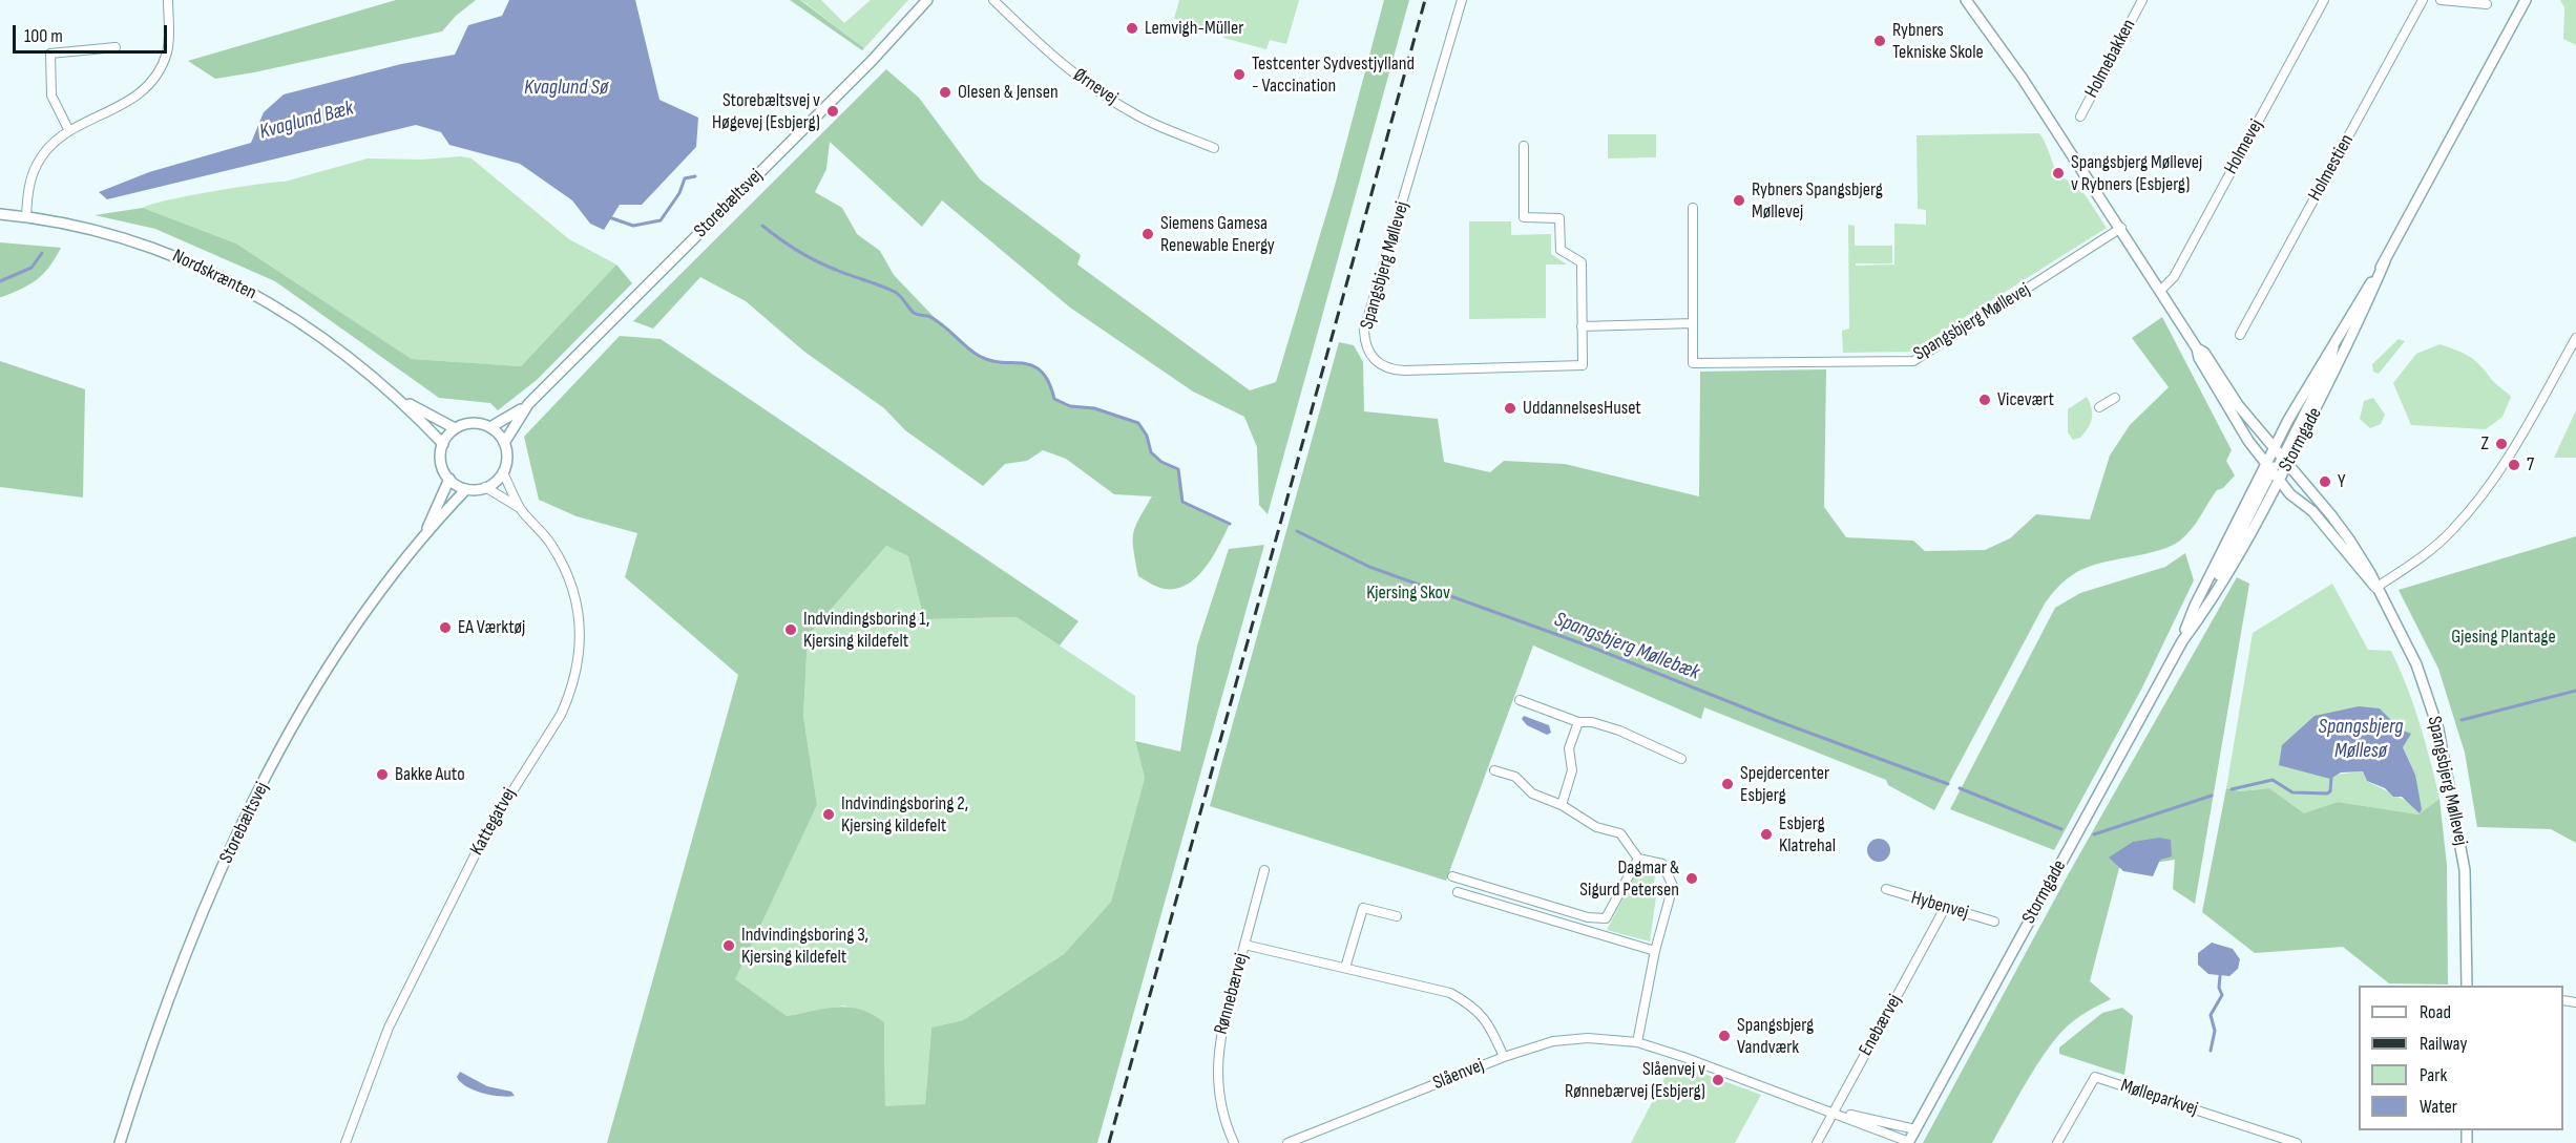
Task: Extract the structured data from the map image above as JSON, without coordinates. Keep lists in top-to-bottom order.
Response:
{
  "streets": {
    "street": [
      "Holmebakken",
      "Ørnevej",
      "Holmevej",
      "Holmestien",
      "Storebæltsvej",
      "Spangsbjerg Møllevej",
      "Nordskrænten",
      "Stormgade",
      "Kattegatvej",
      "Hybenvej",
      "Rønnebærvej",
      "Enebærvej",
      "Slåenvej",
      "Mølleparkvej"
    ]
  },
  "crossings": [
    ["Holmevej", "Spangsbjerg Møllevej"],
    ["Storebæltsvej", "Nordskrænten"],
    ["Storebæltsvej", "Kattegatvej"],
    ["Spangsbjerg Møllevej", "Stormgade"],
    ["Nordskrænten", "Kattegatvej"],
    ["Stormgade", "Slåenvej"],
    ["Hybenvej", "Enebærvej"],
    ["Rønnebærvej", "Slåenvej"],
    ["Enebærvej", "Slåenvej"]
  ],
  "water": [
    "Kvaglund Sø",
    "Kvaglund Bæk",
    "Spangsbjerg Møllebæk",
    "Spangsbjerg Møllesø"
  ],
  "parks": ["Kjersing Skov", "Gjesing Plantage"],
  "places": [
    "Lemvigh-Müller",
    "Rybners Tekniske Skole",
    "Testcenter Sydvestjylland - Vaccination",
    "Olesen & Jensen",
    "Storebæltsvej v Høgevej (Esbjerg)",
    "Spangsbjerg Møllevej v Rybners (Esbjerg)",
    "Rybners Spangsbjerg Møllevej",
    "Siemens Gamesa Renewable Energy",
    "Vicevært",
    "UddannelsesHuset",
    "Z",
    "7",
    "Y",
    "EA Værktøj",
    "Indvindingsboring 1, Kjersing kildefelt",
    "Bakke Auto",
    "Spejdercenter Esbjerg",
    "Indvindingsboring 2, Kjersing kildefelt",
    "Esbjerg Klatrehal",
    "Dagmar & Sigurd Petersen",
    "Indvindingsboring 3, Kjersing kildefelt",
    "Spangsbjerg Vandværk",
    "Slåenvej v Rønnebærvej (Esbjerg)"
  ],
  "legend": [
    "Road",
    "Railway",
    "Park",
    "Water"
  ],
  "scale_bar": "100 m"
}
